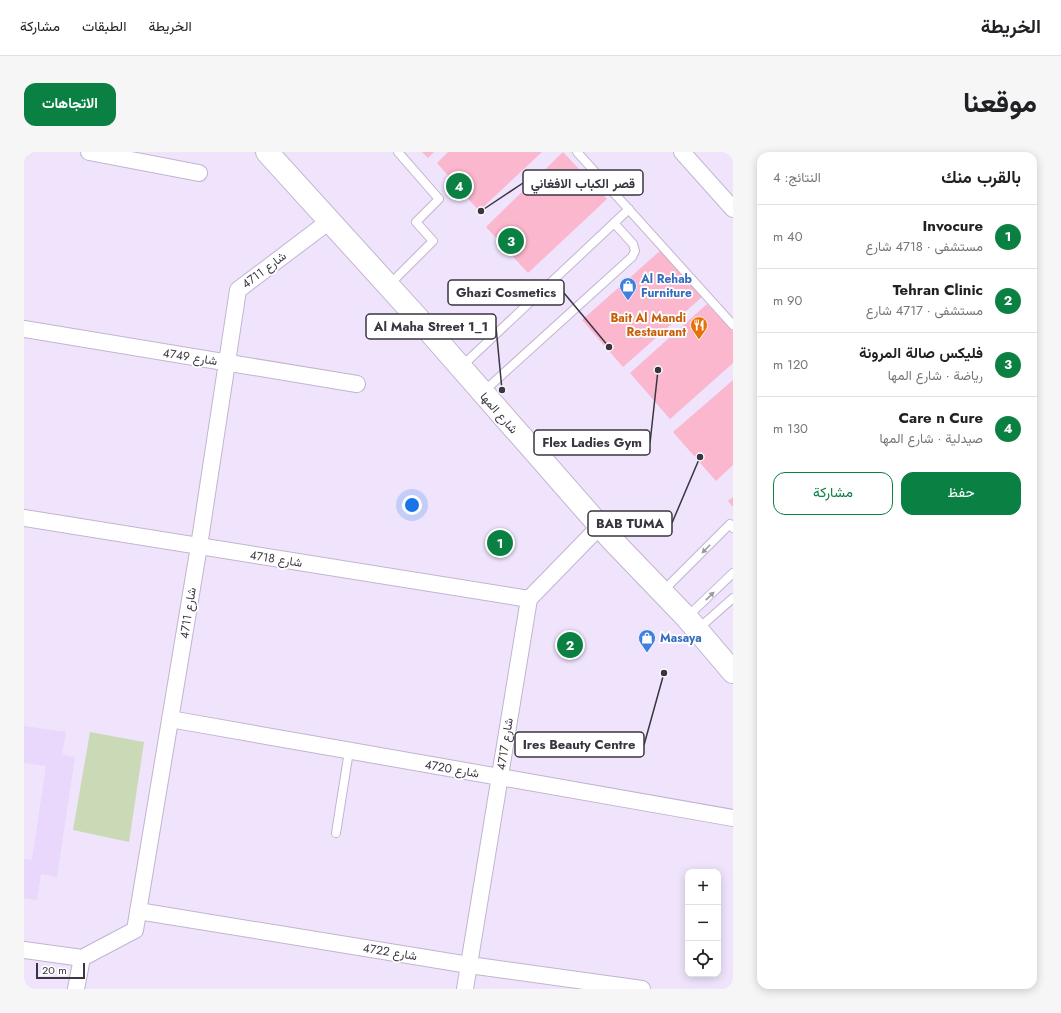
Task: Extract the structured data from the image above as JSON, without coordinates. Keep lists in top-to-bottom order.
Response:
{
  "streets": {
    "street": [
      "4711 شارع",
      "4749 شارع",
      "شارع المها",
      "4718 شارع",
      "4717 شارع",
      "4720 شارع",
      "شارع 4722"
    ]
  },
  "crossings": [
    ["4711 شارع", "4749 شارع"],
    ["4711 شارع", "شارع المها"],
    ["4711 شارع", "4718 شارع"],
    ["4711 شارع", "4720 شارع"],
    ["4711 شارع", "شارع 4722"],
    ["4718 شارع", "4717 شارع"],
    ["4717 شارع", "4720 شارع"],
    ["4717 شارع", "شارع 4722"]
  ],
  "places": {
    "other": [
      "قصر الكباب الافغاني",
      "Ghazi Cosmetics",
      "Flex Ladies Gym",
      "Al Maha Street 1_1",
      "BAB TUMA",
      "Ires Beauty Centre"
    ],
    "shop": ["Al Rehab Furniture", "Masaya"],
    "restaurant": ["Bait Al Mandi Restaurant"]
  },
  "scale_bar": "20 m",
  "page": {
    "header": "الخريطة",
    "nav": ["الخريطة", "الطبقات", "مشاركة"],
    "title": "موقعنا",
    "buttons": [
      "الاتجاهات",
      ["حفظ", "مشاركة"]
    ],
    "heading": ["بالقرب منك", "النتائج: 4"],
    "pins": [
      "4",
      "3",
      "1",
      "2"
    ],
    "list": [
      {
        "mark": "1",
        "name": "Invocure",
        "note": "مستشفى · 4718 شارع",
        "value": "40 m"
      },
      {
        "mark": "2",
        "name": "Tehran Clinic",
        "note": "مستشفى · 4717 شارع",
        "value": "90 m"
      },
      {
        "mark": "3",
        "name": "فليكس صالة المرونة",
        "note": "رياضة · شارع المها",
        "value": "120 m"
      },
      {
        "mark": "4",
        "name": "Care n Cure",
        "note": "صيدلية · شارع المها",
        "value": "130 m"
      }
    ],
    "map_buttons": ["+", "−"],
    "scale": "20 m"
  }
}
